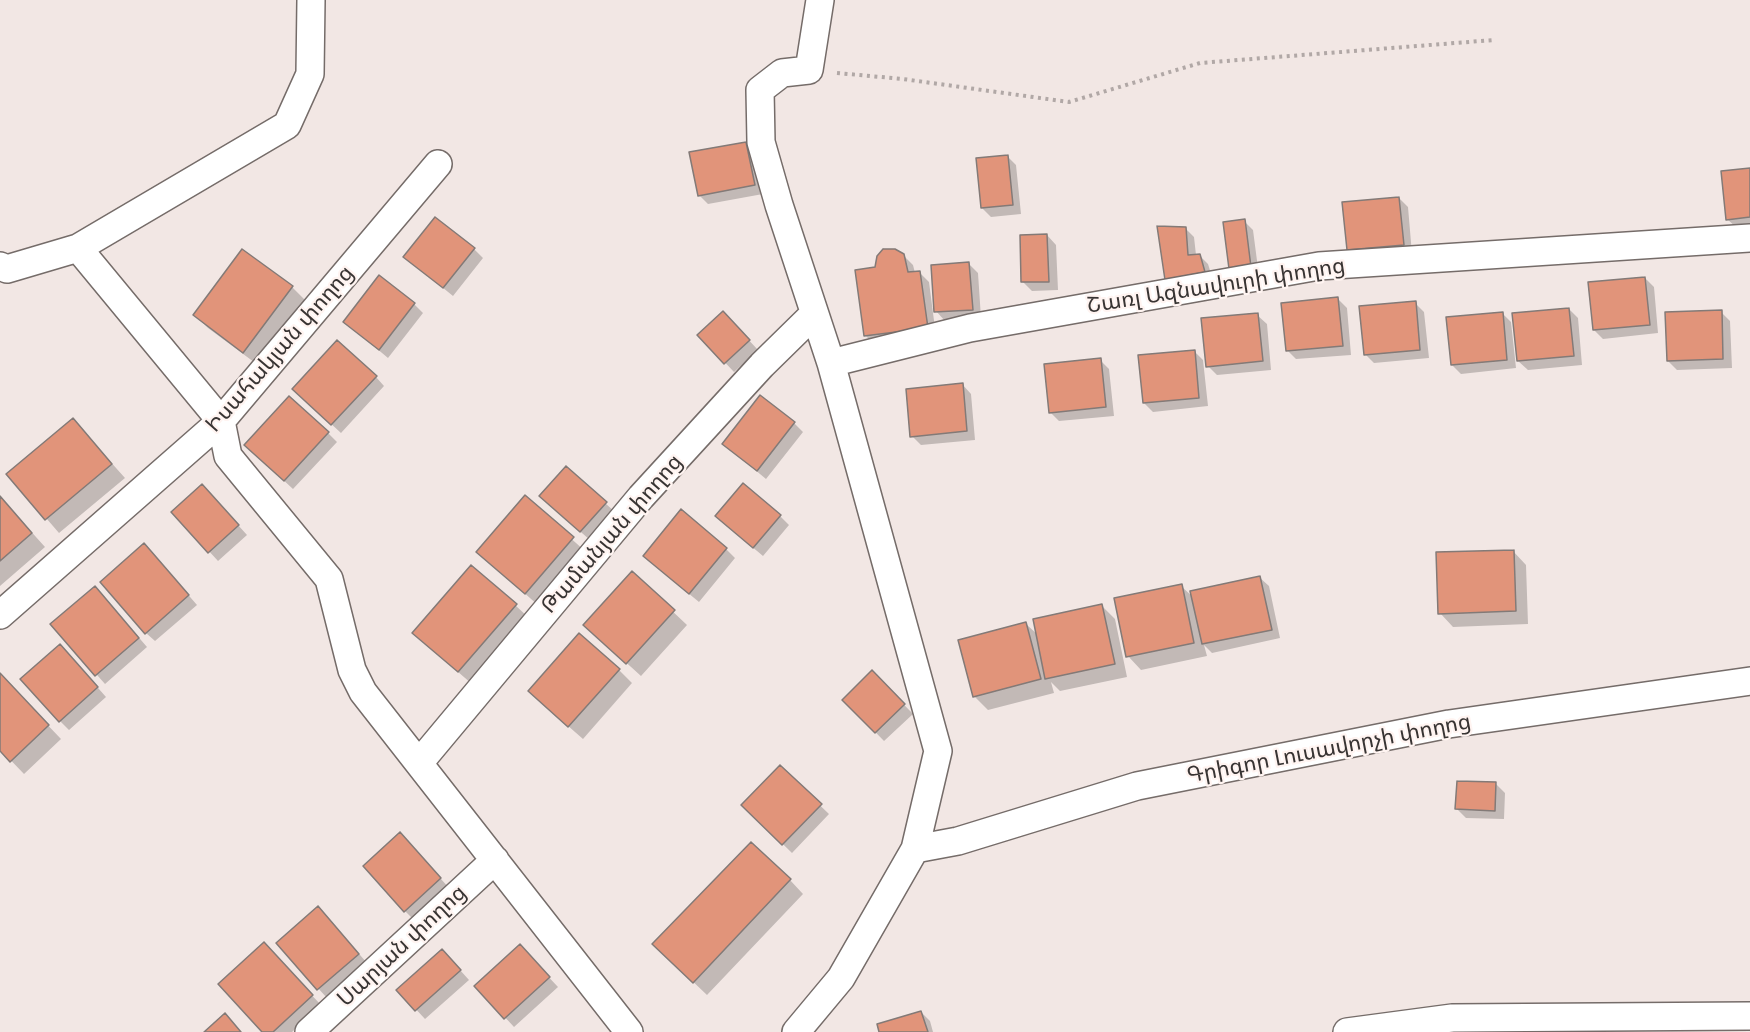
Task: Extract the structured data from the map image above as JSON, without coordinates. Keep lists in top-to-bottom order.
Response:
{
  "streets": {
    "street": [
      "Շառլ Ազնավուրի փողոց",
      "Իսահակյան փողոց",
      "Թամանյան փողոց",
      "Գրիգոր Լուսավորչի փողոց",
      "Սարյան փողոց"
    ]
  }
}
